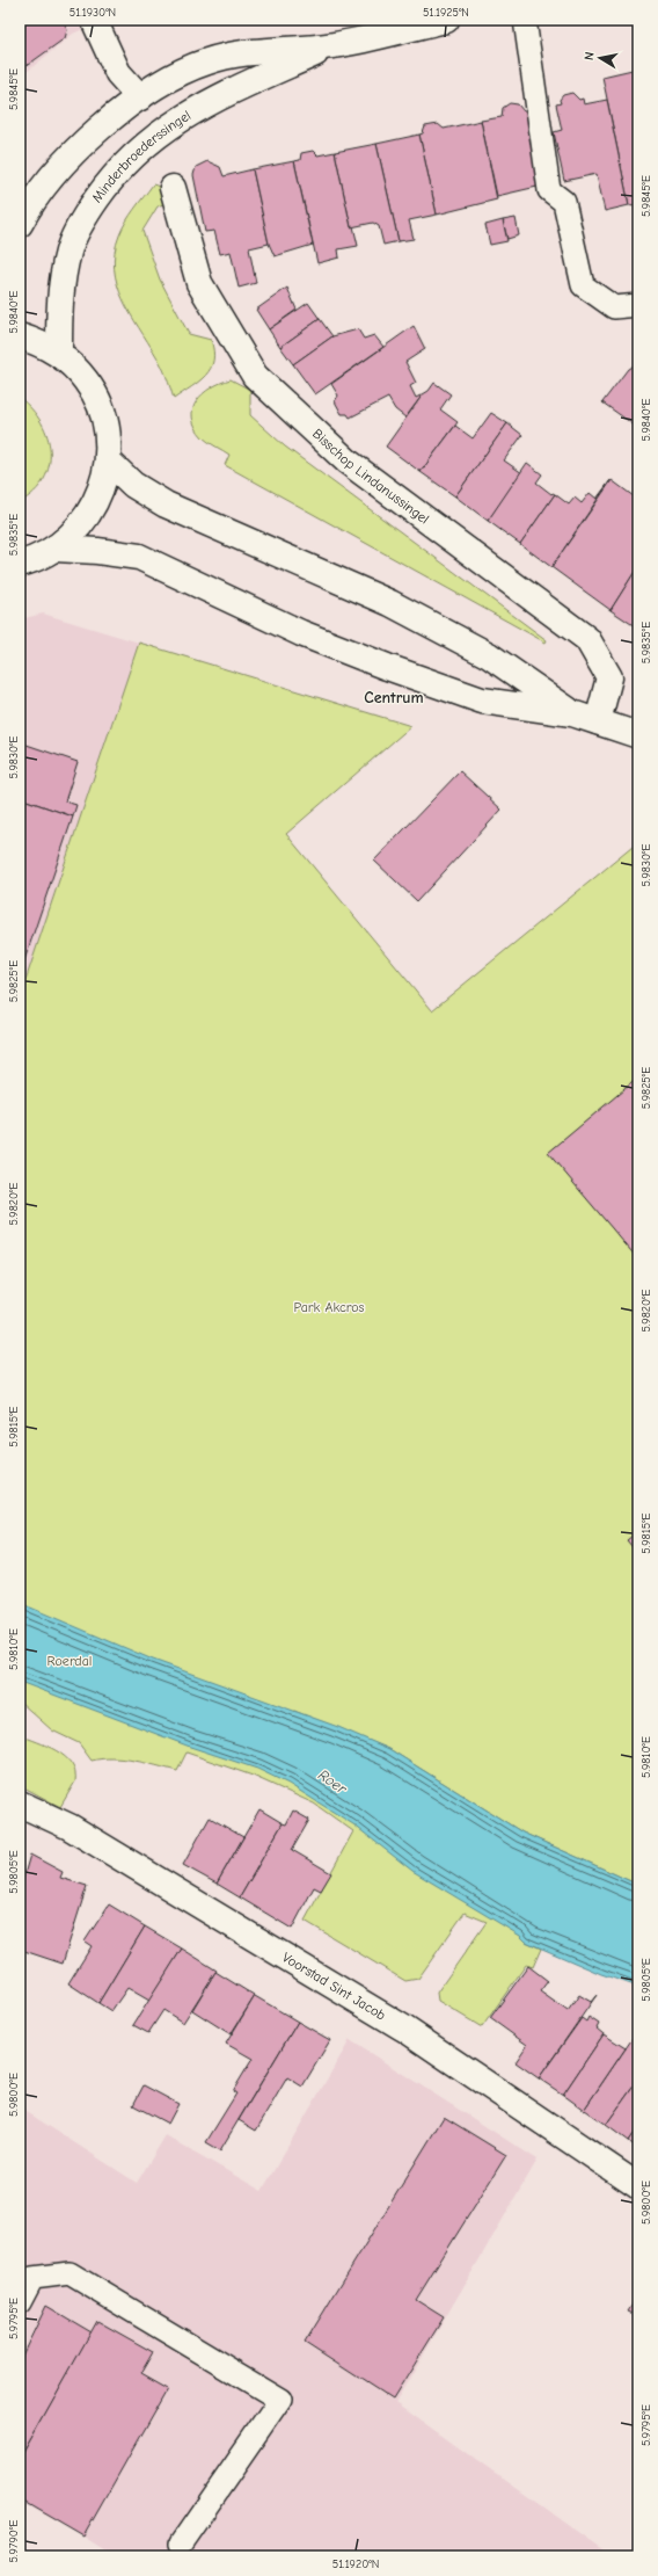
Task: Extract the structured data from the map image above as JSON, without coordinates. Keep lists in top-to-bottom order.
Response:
{
  "streets": {
    "main road": ["Minderbroederssingel", "Bisschop Lindanussingel", "Voorstad Sint Jacob"]
  },
  "districts": ["Centrum"],
  "water": ["Roer"],
  "parks": ["Park Akcros", "Roerdal"],
  "north": "left",
  "coordinates": [
    "51.1930°N",
    "51.1925°N",
    "5.9845°E",
    "5.9840°E",
    "5.9835°E",
    "5.9830°E",
    "5.9825°E",
    "5.9820°E",
    "5.9815°E",
    "5.9810°E",
    "5.9805°E",
    "5.9800°E",
    "5.9795°E",
    "5.9790°E",
    "51.1920°N"
  ]
}
